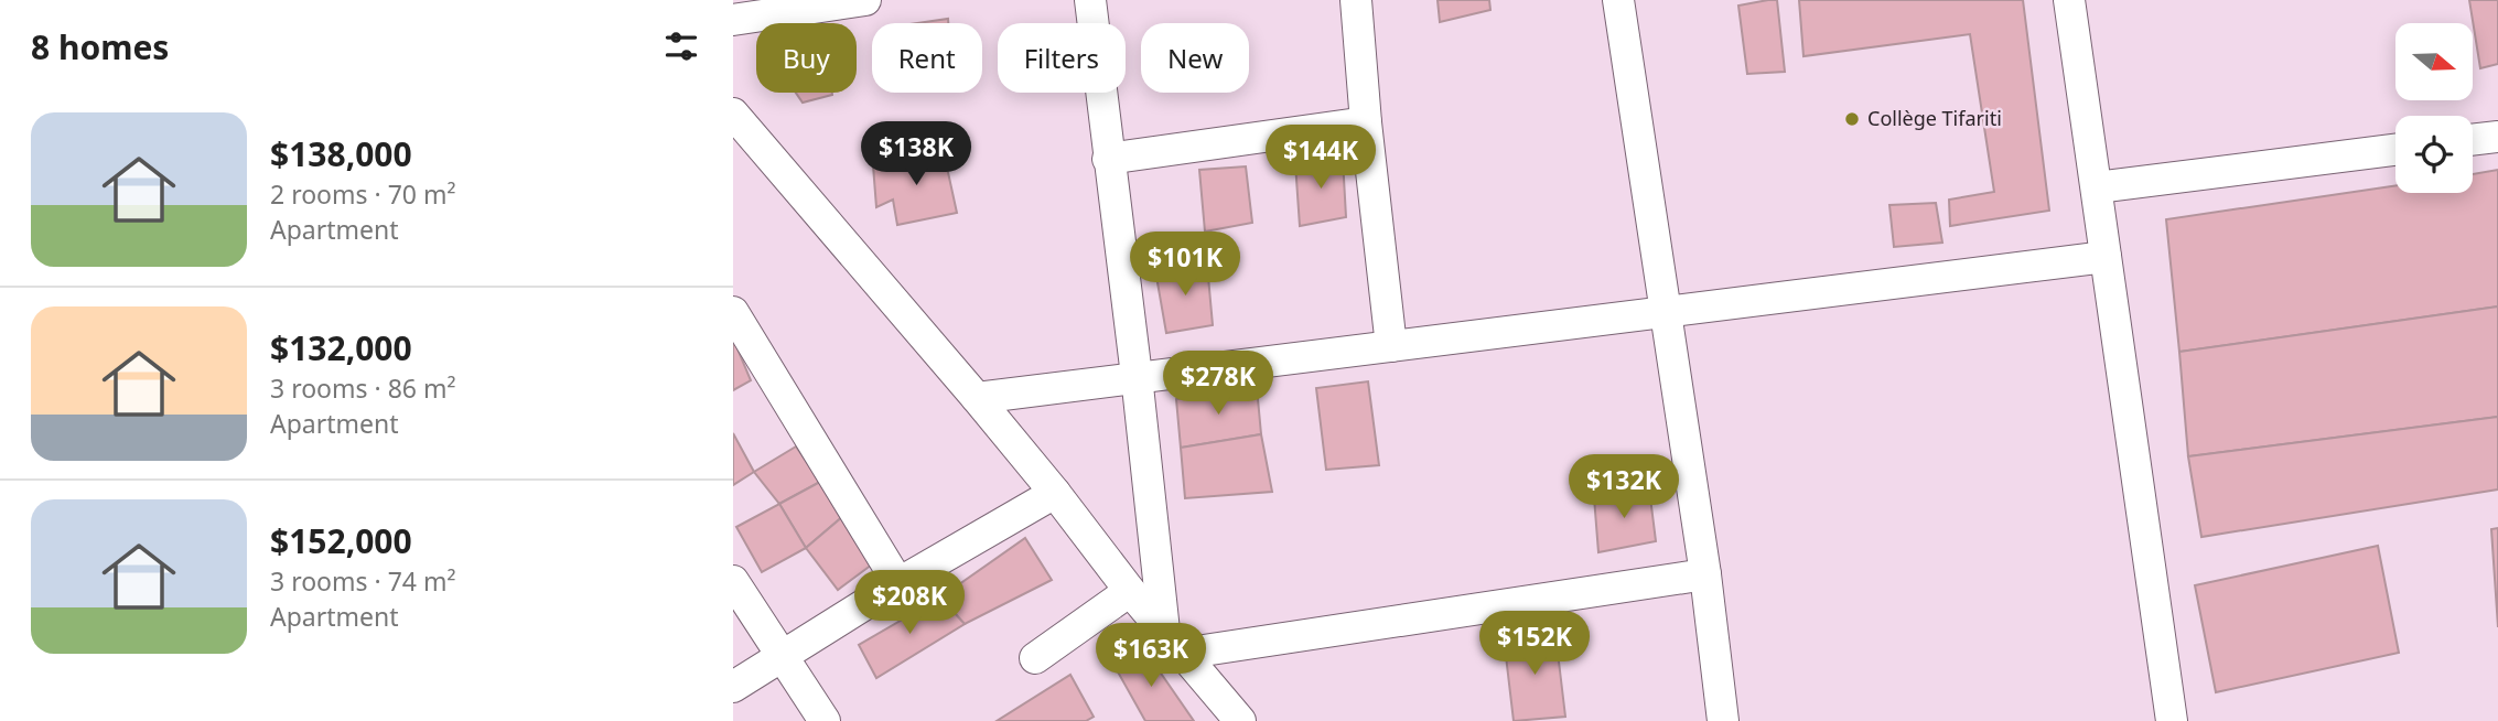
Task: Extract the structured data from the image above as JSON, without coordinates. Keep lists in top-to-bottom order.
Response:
{
  "places": ["Collège Tifariti"],
  "north": "right",
  "page": {
    "heading": "8 homes",
    "chip": [
      "Buy",
      "Rent",
      "Filters",
      "New"
    ],
    "list": [
      {
        "name": "$138,000",
        "note": "2 rooms · 70 m² · Apartment"
      },
      {
        "name": "$132,000",
        "note": "3 rooms · 86 m² · Apartment"
      },
      {
        "name": "$152,000",
        "note": "3 rooms · 74 m² · Apartment"
      }
    ],
    "price": [
      "$138K",
      "$144K",
      "$101K",
      "$278K",
      "$132K",
      "$208K",
      "$152K",
      "$163K"
    ]
  }
}
